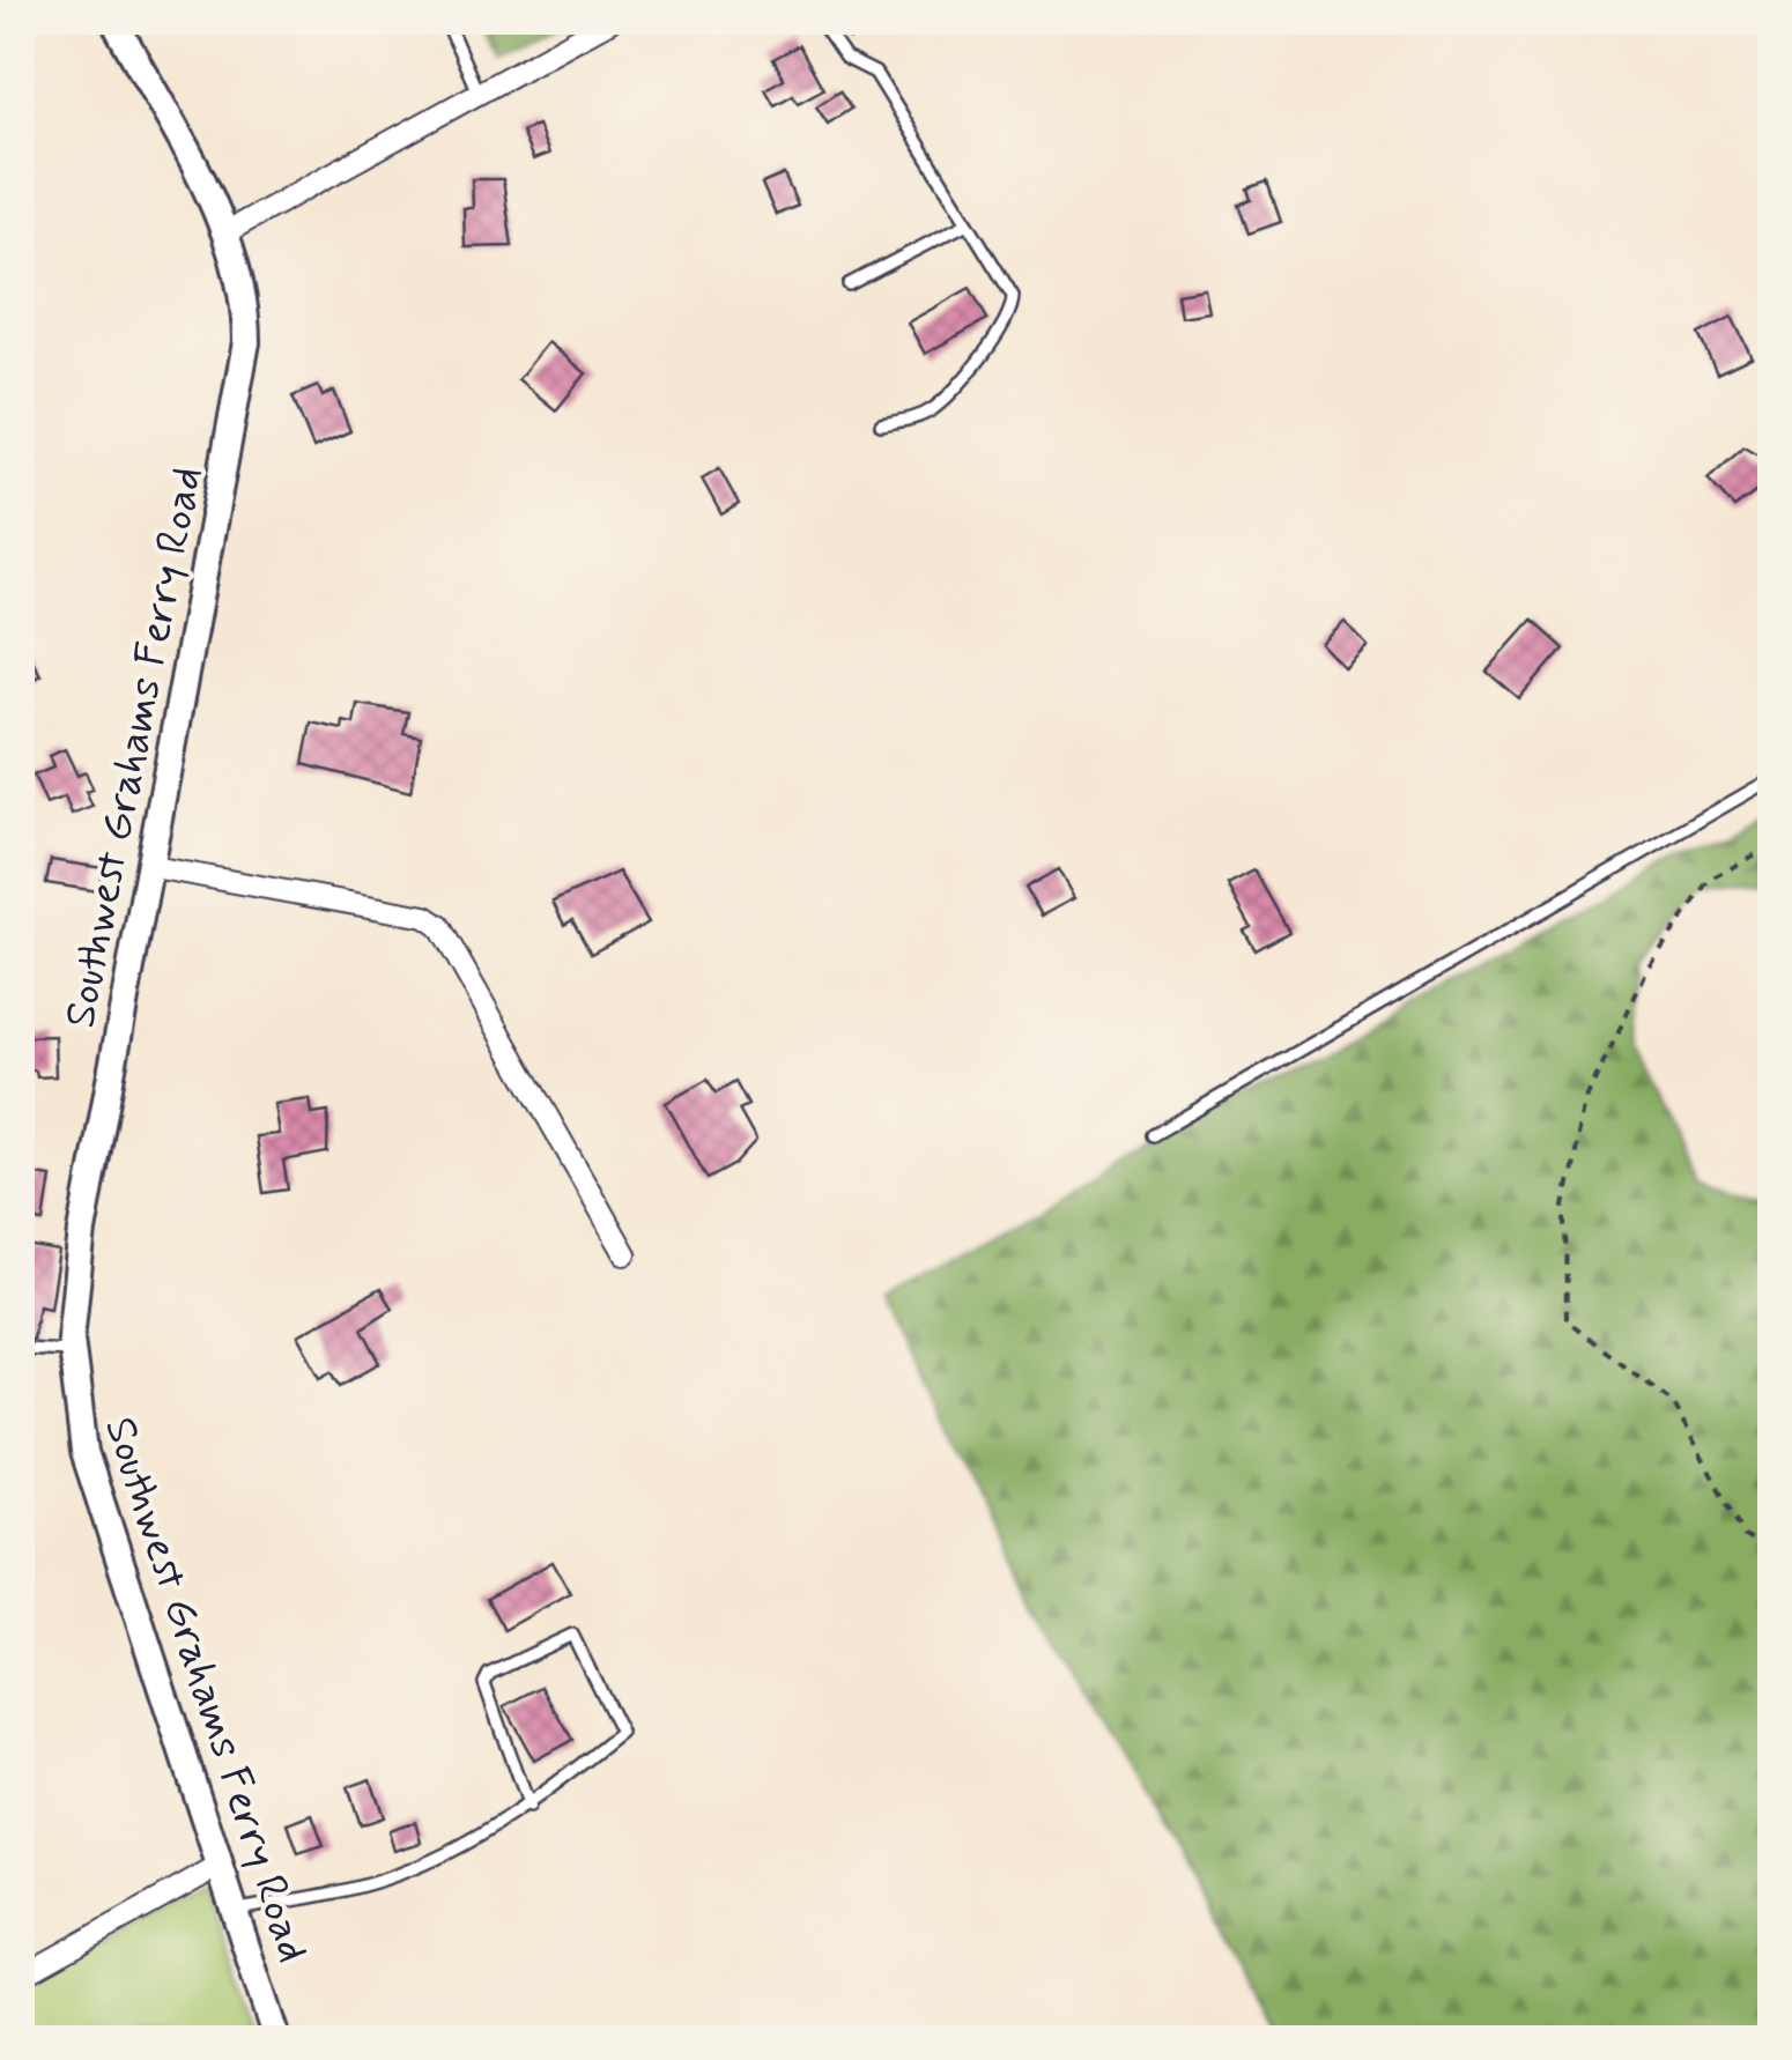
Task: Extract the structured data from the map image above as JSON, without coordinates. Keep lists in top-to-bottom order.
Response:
{
  "streets": {
    "main road": ["Southwest Grahams Ferry Road"]
  }
}
